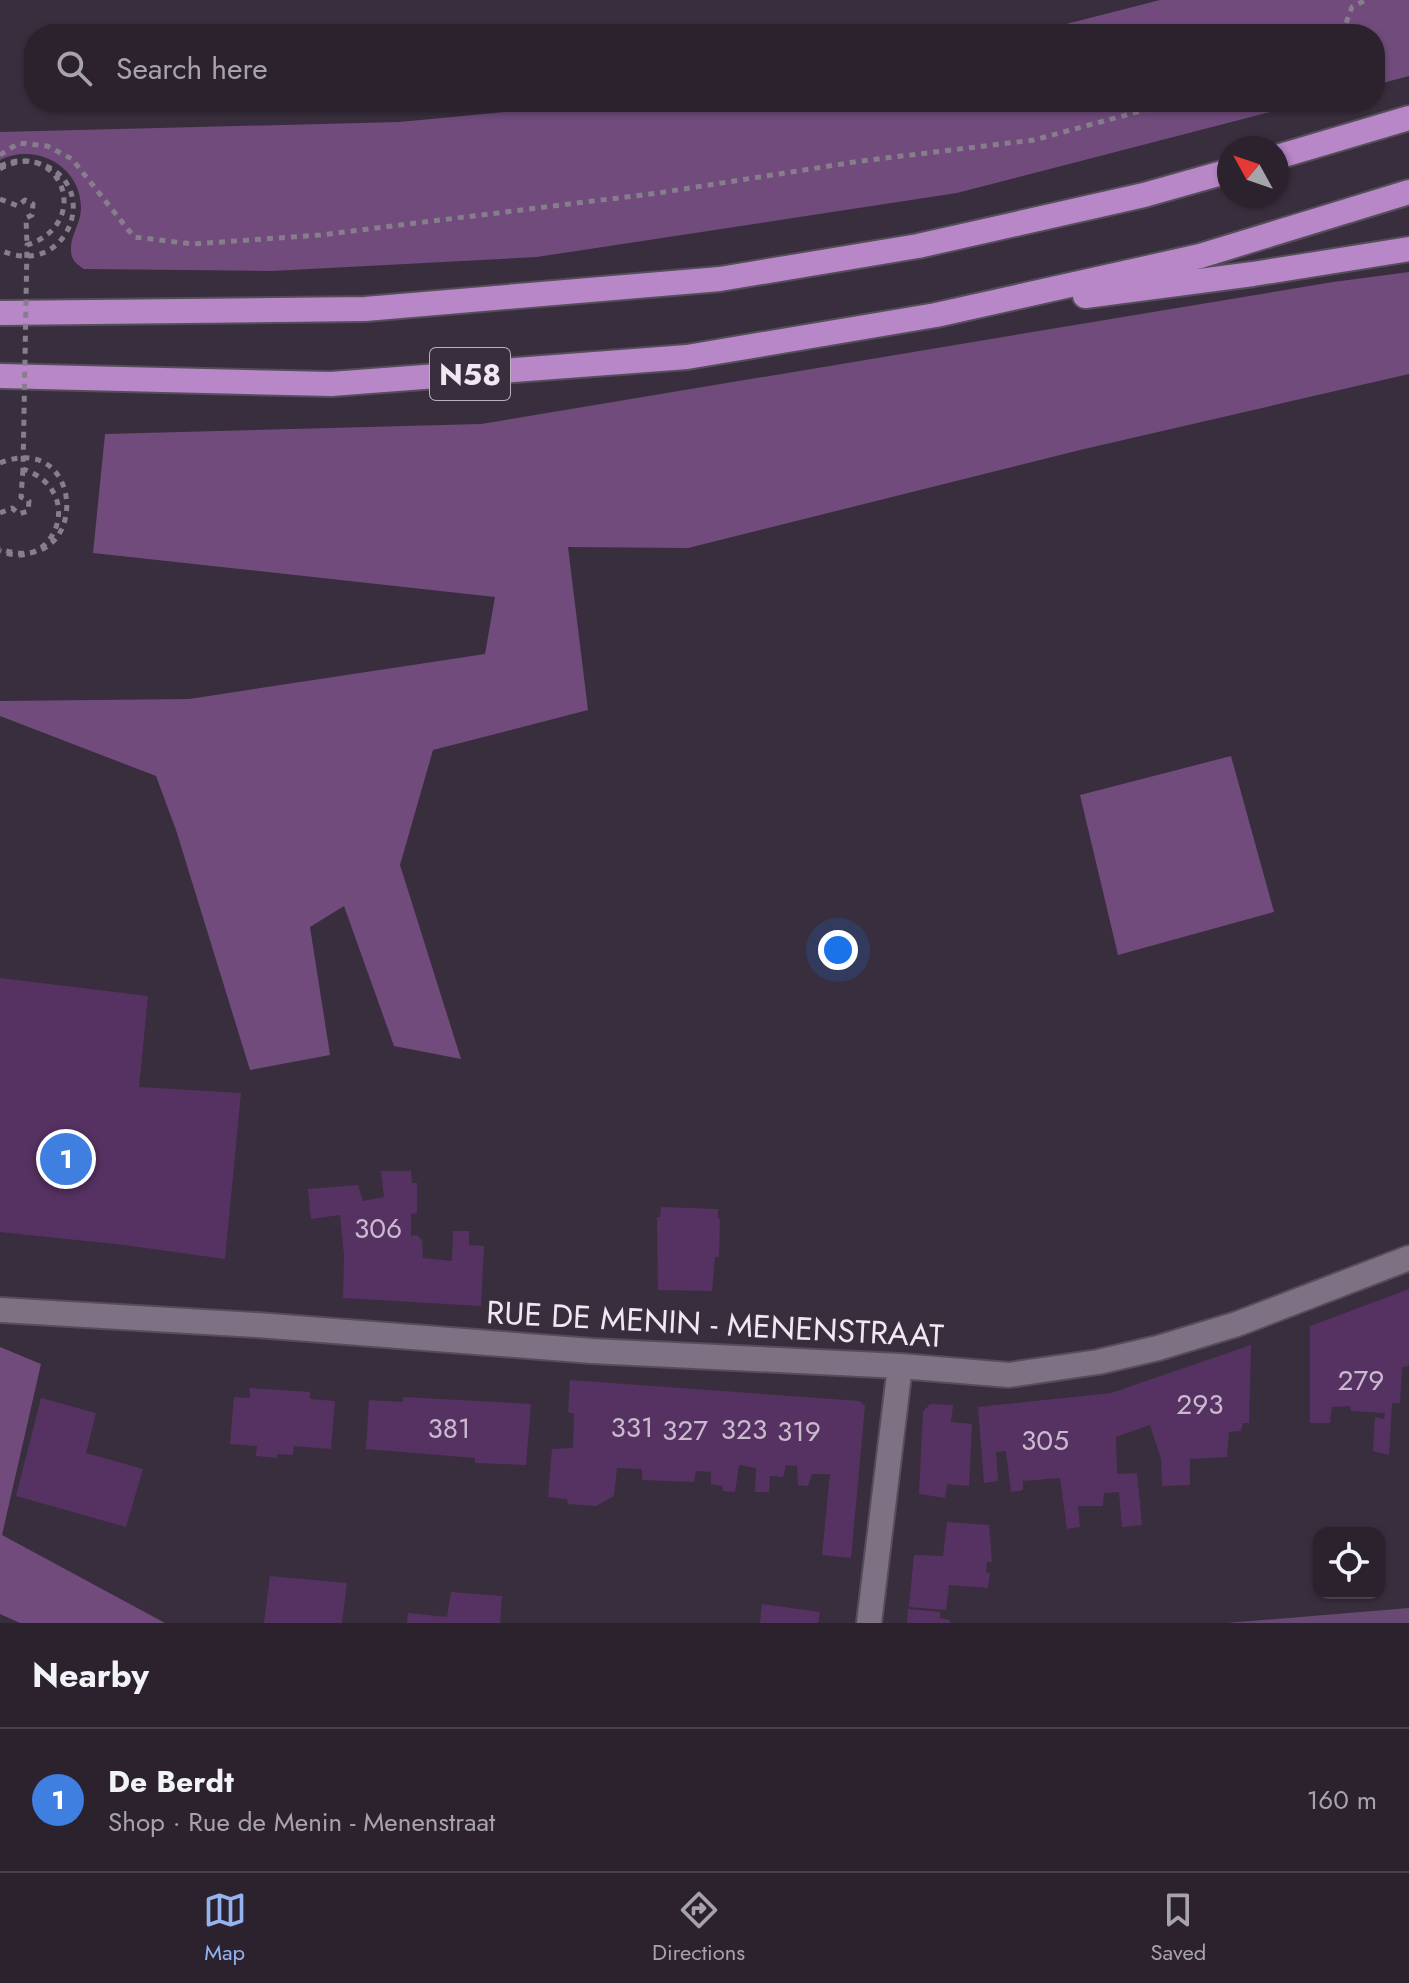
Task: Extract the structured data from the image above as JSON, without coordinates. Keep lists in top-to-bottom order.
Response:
{
  "streets": {
    "highway": ["N58"],
    "street": ["RUE DE MENIN - MENENSTRAAT"]
  },
  "house_numbers": [
    "306",
    "279",
    "293",
    "331",
    "381",
    "323",
    "327",
    "319",
    "305"
  ],
  "north": "top left",
  "page": {
    "search": "Search here",
    "pins": "1",
    "heading": "Nearby",
    "list": [
      {
        "mark": "1",
        "name": "De Berdt",
        "note": "Shop · Rue de Menin - Menenstraat",
        "value": "160 m"
      }
    ],
    "nav": ["Map", "Directions", "Saved"]
  }
}
